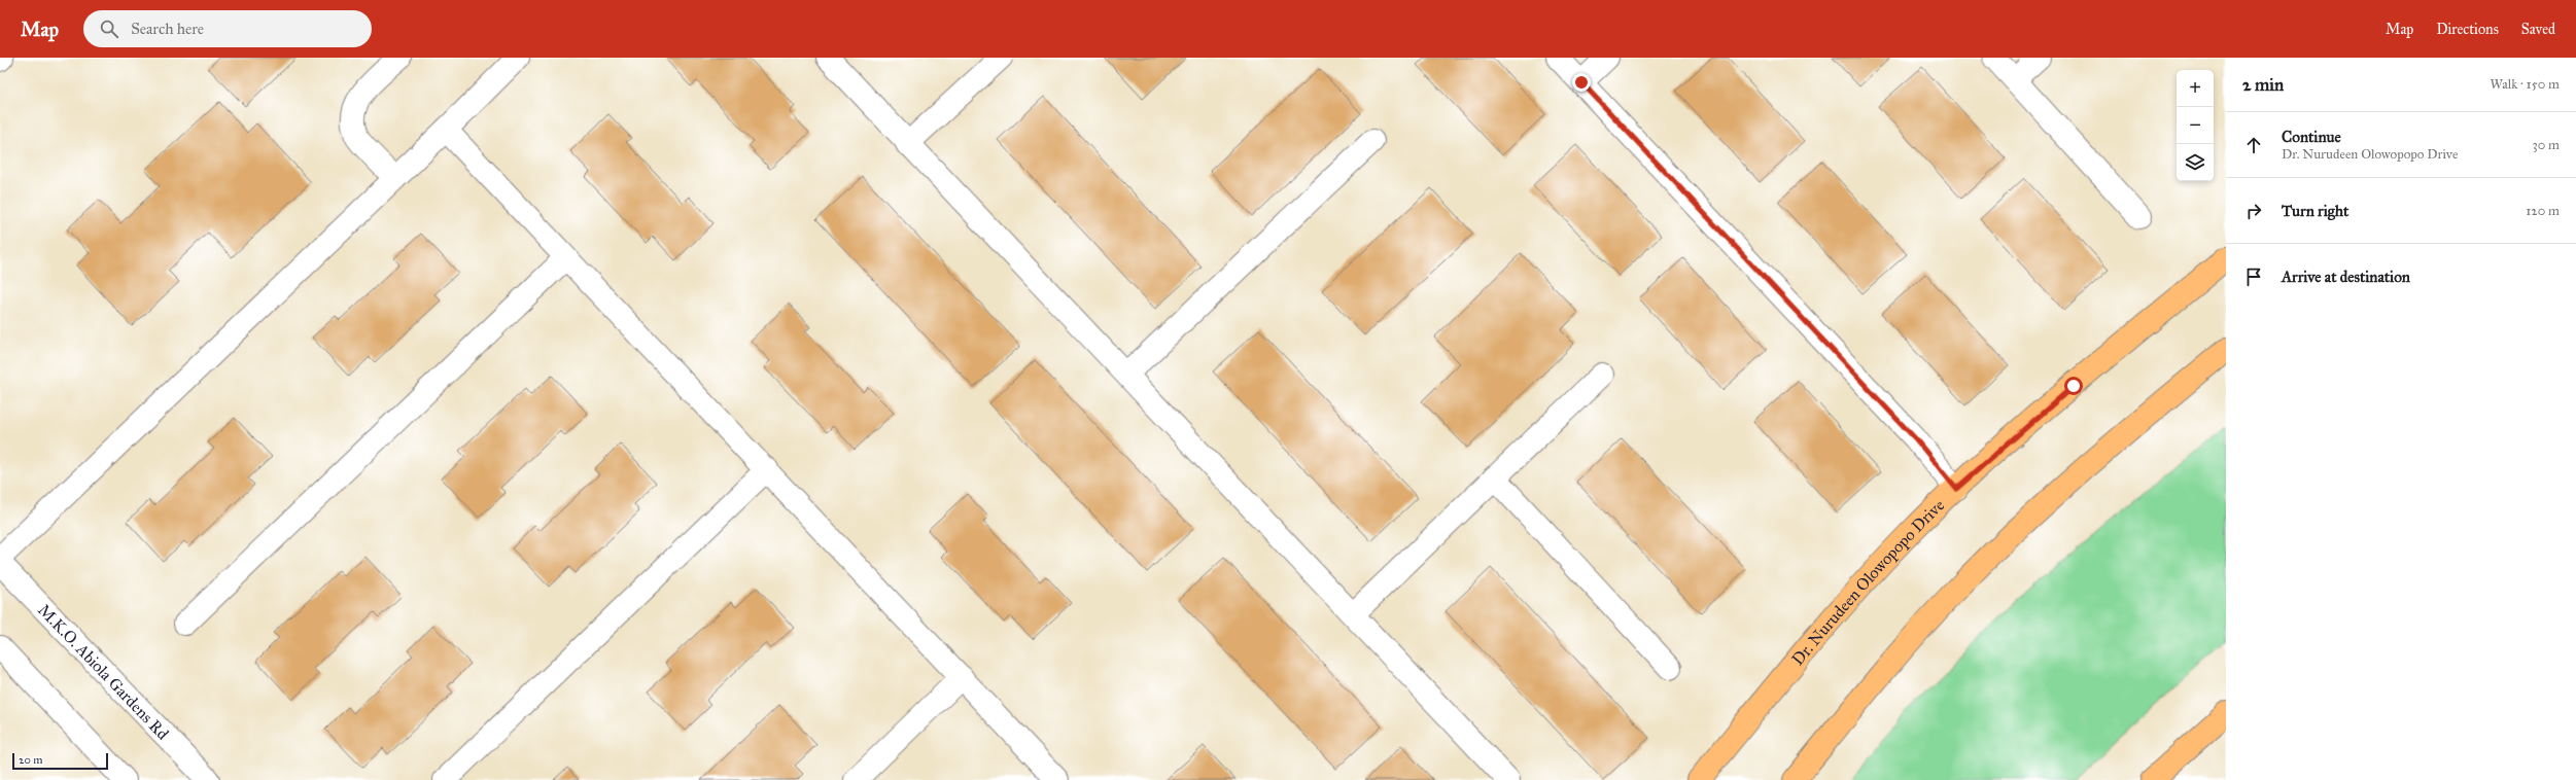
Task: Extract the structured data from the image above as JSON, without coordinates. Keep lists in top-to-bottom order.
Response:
{
  "streets": {
    "main road": ["Dr. Nurudeen Olowopopo Drive"],
    "street": ["M.K.O. Abiola Gardens Rd"]
  },
  "scale_bar": "20 m",
  "page": {
    "header": "Map",
    "search": "Search here",
    "nav": ["Map", "Directions", "Saved"],
    "heading": ["2 min", "Walk · 150 m"],
    "map_buttons": ["+", "−"],
    "list": [
      ["Continue", "Dr. Nurudeen Olowopopo Drive", "30 m"],
      ["Turn right", "120 m"],
      "Arrive at destination"
    ],
    "scale": "20 m"
  }
}
